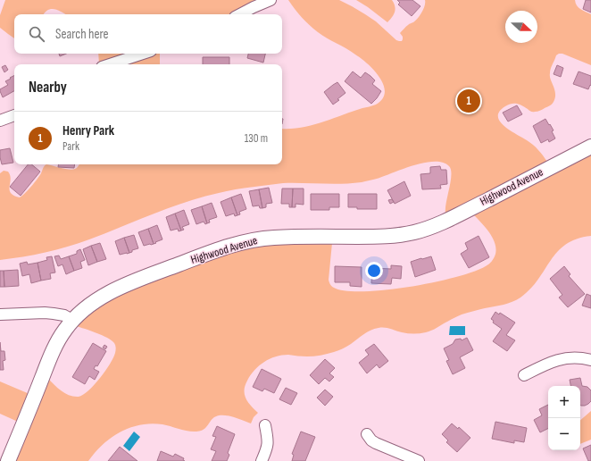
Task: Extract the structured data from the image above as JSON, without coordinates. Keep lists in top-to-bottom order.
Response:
{
  "streets": {
    "street": ["Highwood Avenue"]
  },
  "north": "right",
  "page": {
    "search": "Search here",
    "heading": "Nearby",
    "pins": "1",
    "list": [
      {
        "mark": "1",
        "name": "Henry Park",
        "note": "Park",
        "value": "130 m"
      }
    ],
    "map_buttons": ["+", "−"]
  }
}
